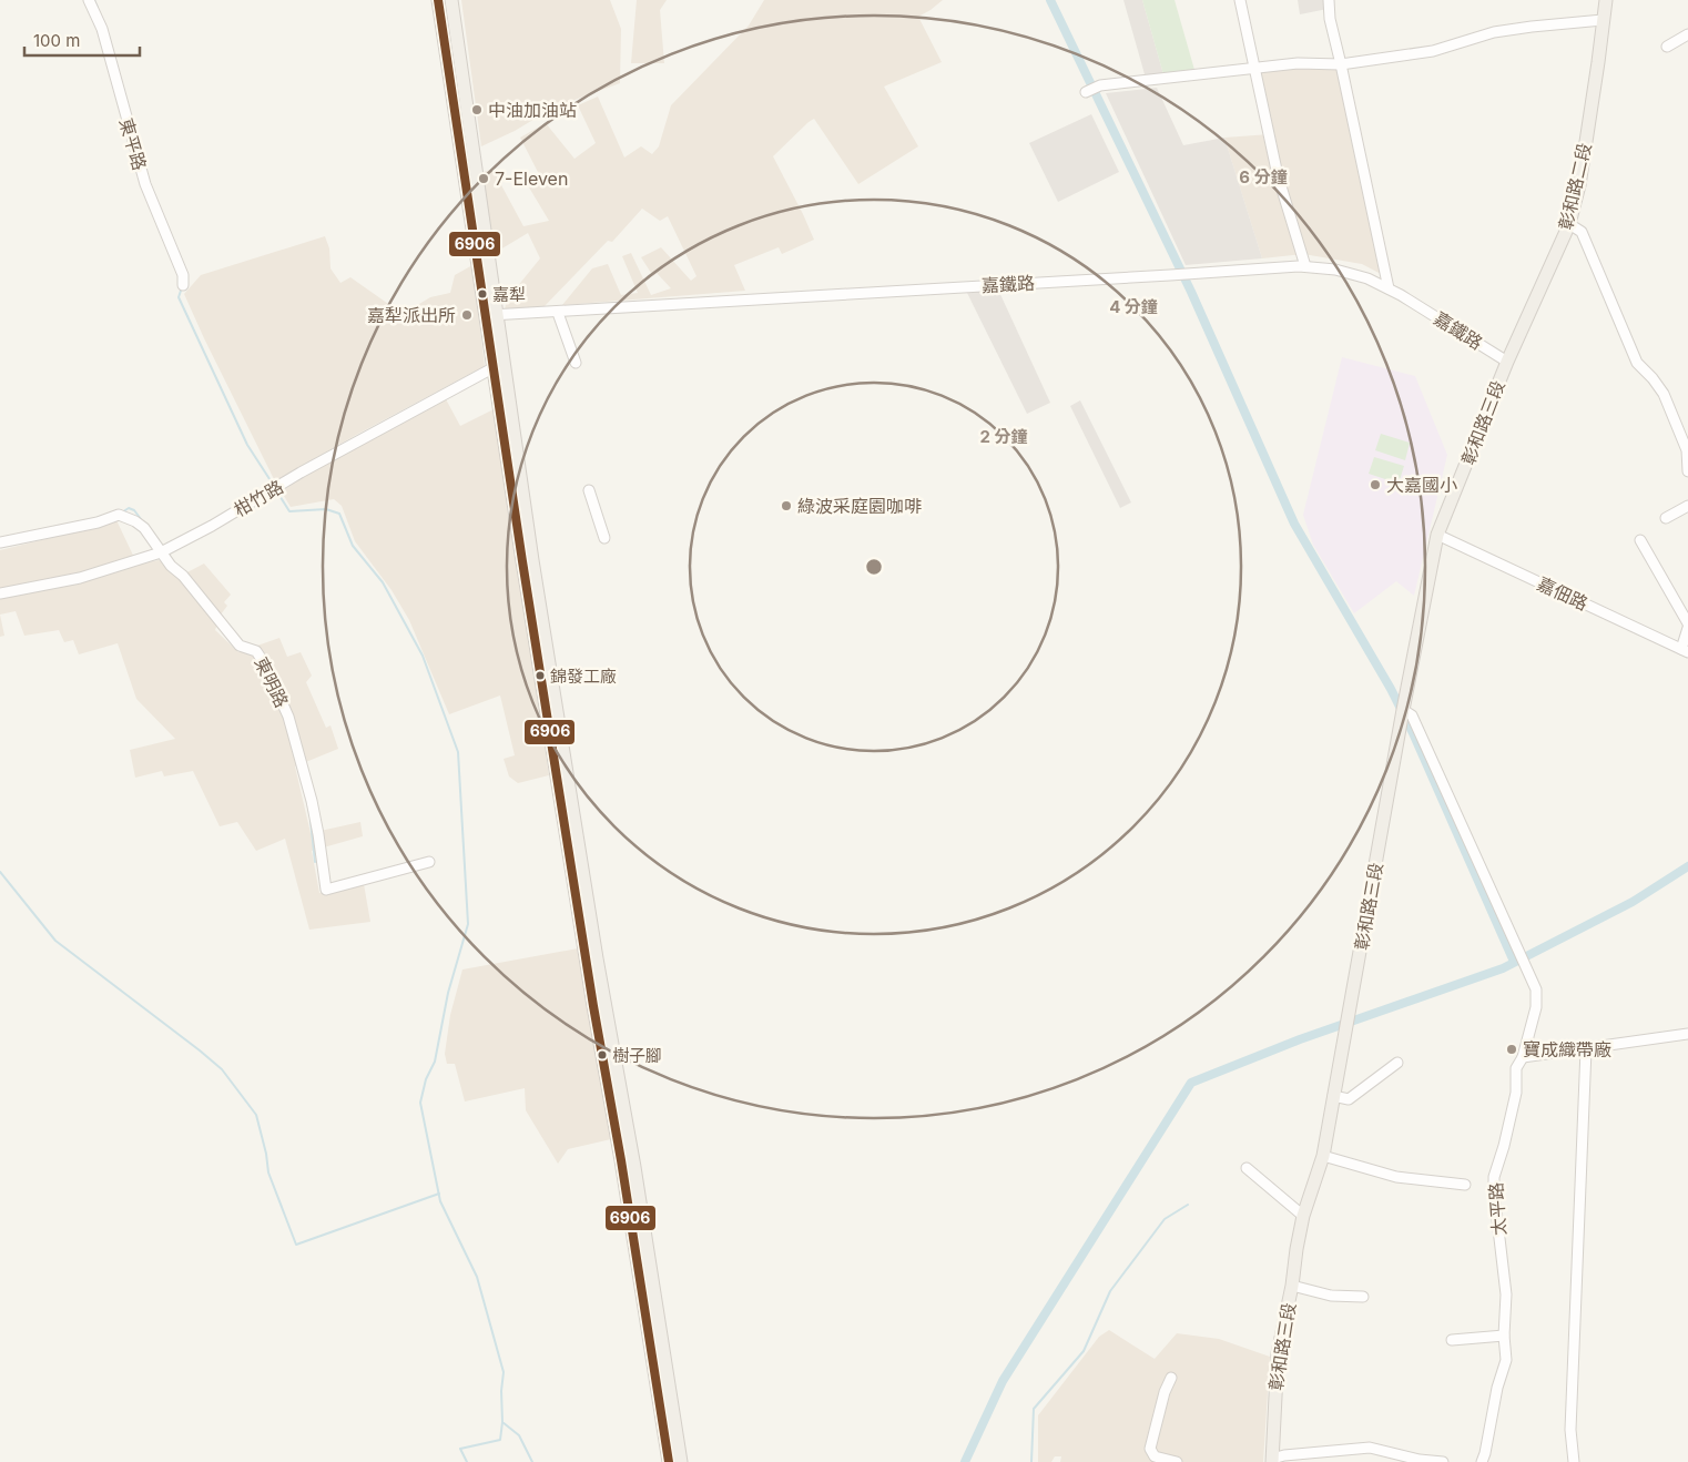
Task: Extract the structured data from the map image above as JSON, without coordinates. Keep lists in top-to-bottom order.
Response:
{
  "streets": {
    "main road": ["彰和路二段", "彰和路三段"],
    "street": [
      "東平路",
      "嘉鐵路",
      "柑竹路",
      "嘉佃路",
      "東明路",
      "太平路"
    ]
  },
  "crossings": [
    ["彰和路二段", "嘉鐵路"],
    ["彰和路二段", "彰和路三段"],
    ["嘉鐵路", "彰和路三段"],
    ["彰和路三段", "嘉佃路"],
    ["彰和路三段", "太平路"],
    ["柑竹路", "東明路"]
  ],
  "places": [
    "中油加油站",
    "7-Eleven",
    "嘉犁",
    "嘉犁派出所",
    "大嘉國小",
    "綠波采庭園咖啡",
    "錦發工廠",
    "寶成織帶廠",
    "樹子腳"
  ],
  "lines": ["transit line 6906"],
  "scale_bar": "100 m",
  "rings": ["6 分鐘", "4 分鐘", "2 分鐘"]
}
